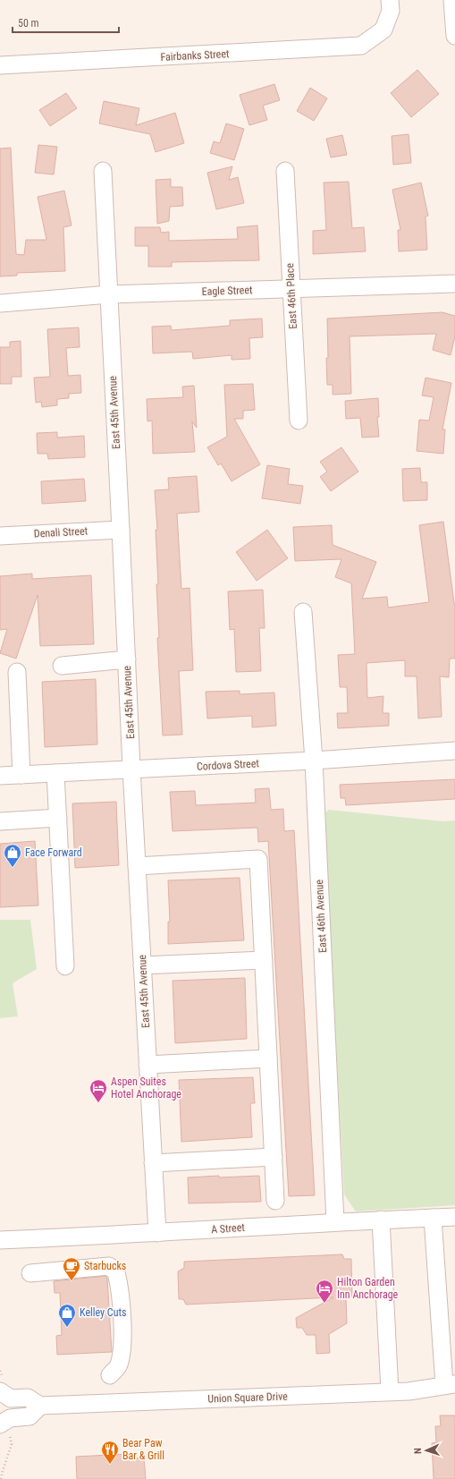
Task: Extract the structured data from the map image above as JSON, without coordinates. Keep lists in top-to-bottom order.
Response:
{
  "streets": {
    "street": [
      "Fairbanks Street",
      "Eagle Street",
      "East 46th Place",
      "East 45th Avenue",
      "Denali Street",
      "Cordova Street",
      "East 46th Avenue",
      "A Street",
      "Union Square Drive"
    ]
  },
  "crossings": [
    ["Eagle Street", "East 46th Place"],
    ["Eagle Street", "East 45th Avenue"],
    ["East 45th Avenue", "Denali Street"],
    ["East 45th Avenue", "Cordova Street"],
    ["East 45th Avenue", "A Street"],
    ["Cordova Street", "East 46th Avenue"],
    ["East 46th Avenue", "A Street"]
  ],
  "places": {
    "shop": ["Face Forward", "Kelley Cuts"],
    "hotel": ["Aspen Suites Hotel Anchorage", "Hilton Garden Inn Anchorage"],
    "cafe": ["Starbucks"],
    "restaurant": ["Bear Paw Bar & Grill"]
  },
  "scale_bar": "50 m",
  "north": "left"
}
